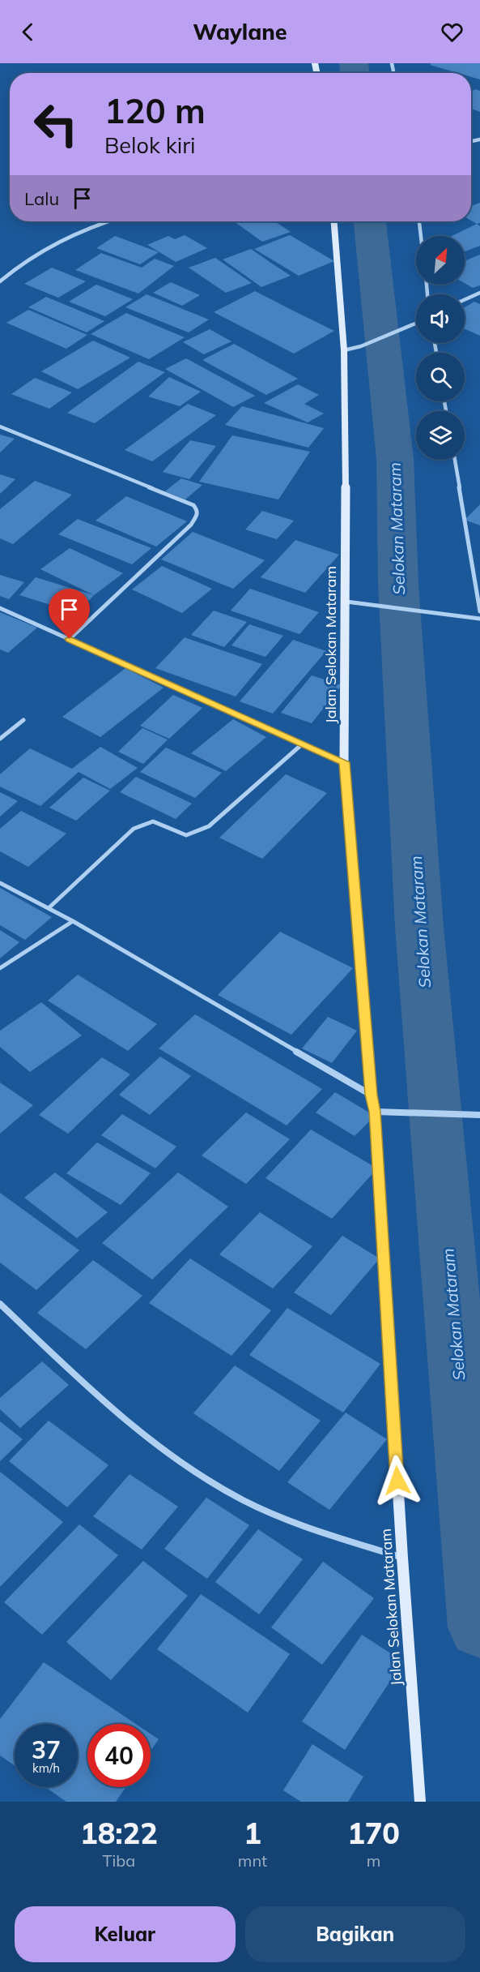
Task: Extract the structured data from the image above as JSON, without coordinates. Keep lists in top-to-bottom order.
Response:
{
  "streets": {
    "street": ["Jalan Selokan Mataram"]
  },
  "water": ["Selokan Mataram"],
  "north": "top right",
  "page": {
    "header": "Waylane",
    "turn": ["120 m", "Belok kiri"],
    "then": "Lalu",
    "speed": "37 km/h",
    "limit": "40",
    "eta": [
      "18:22",
      "Tiba",
      "1",
      "mnt",
      "170",
      "m"
    ],
    "buttons": ["Keluar", "Bagikan"]
  }
}
